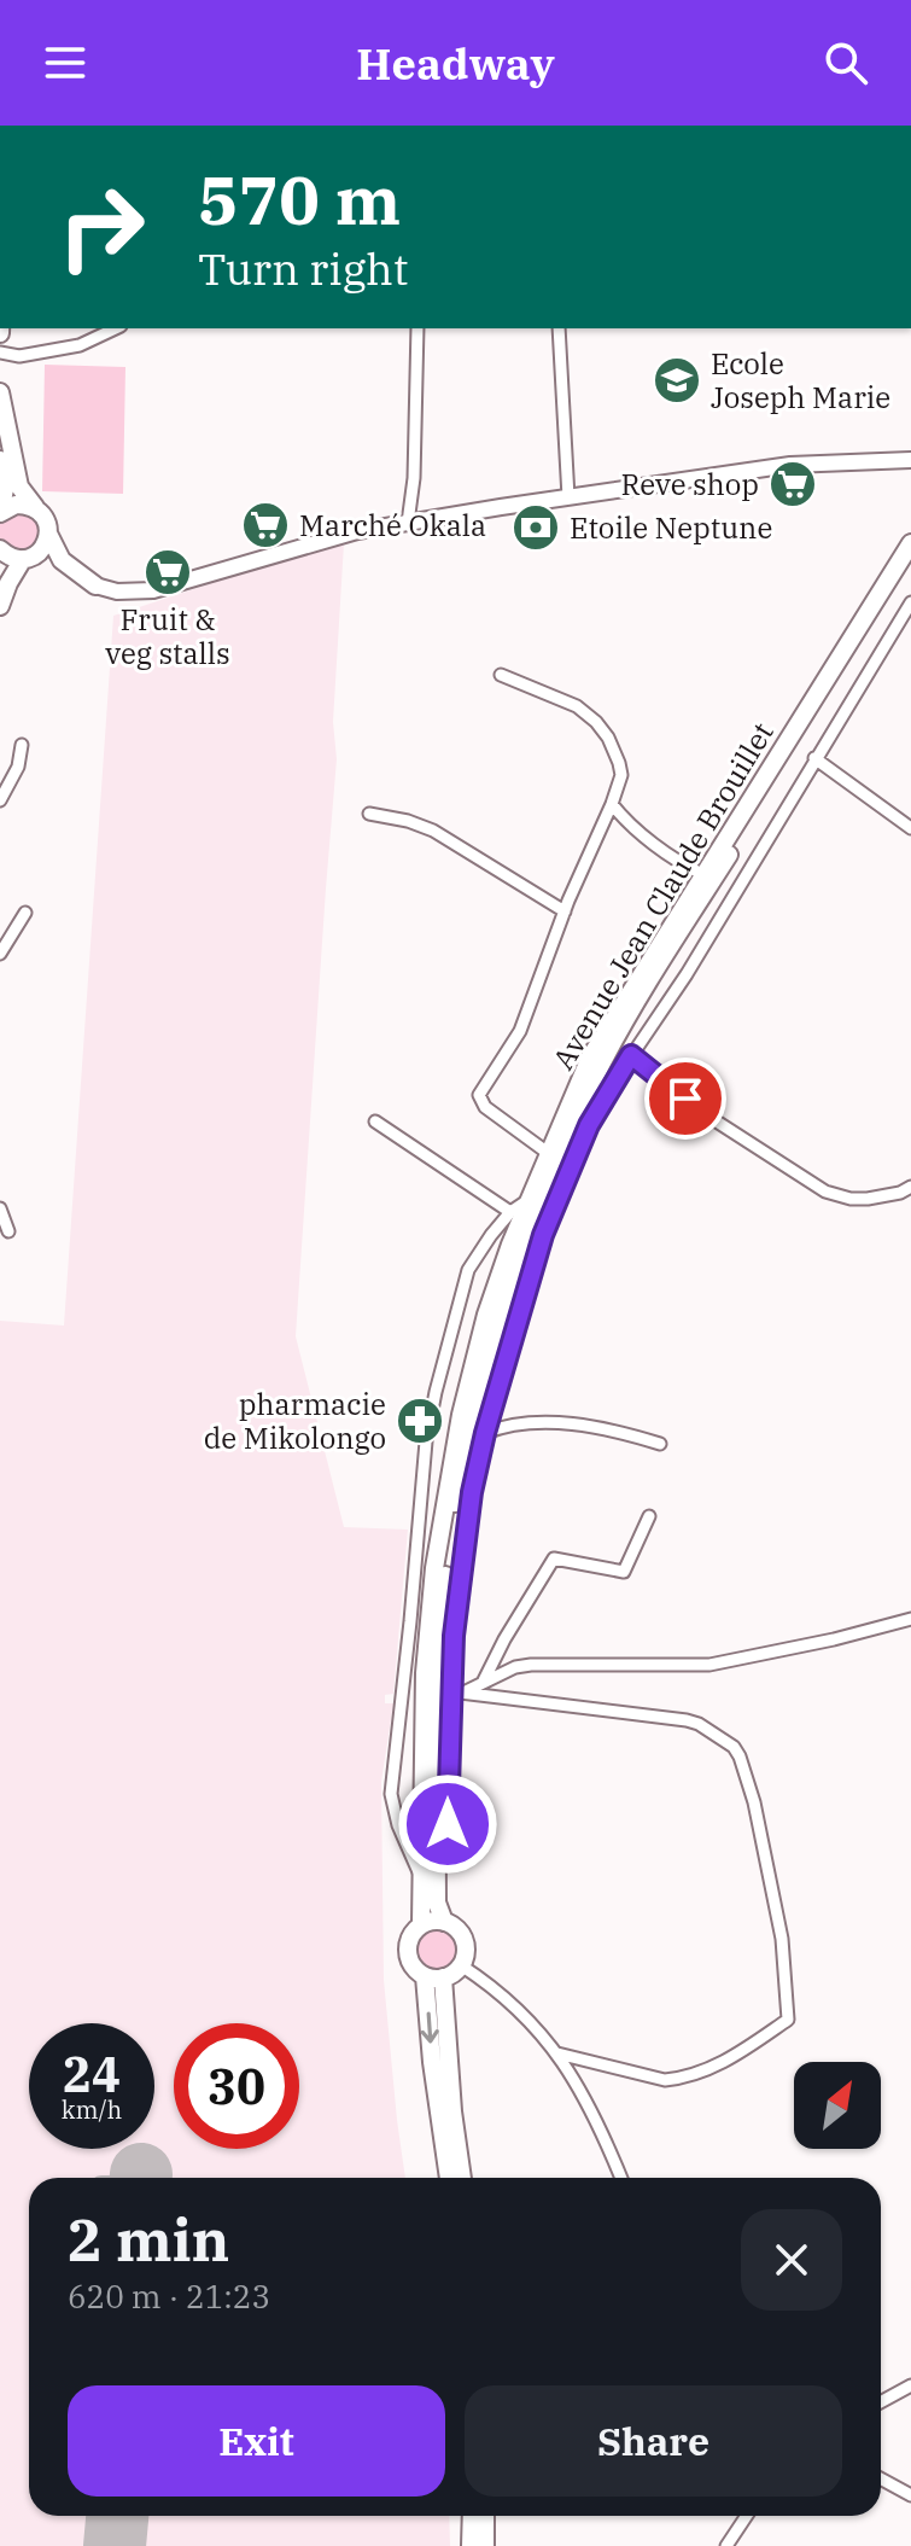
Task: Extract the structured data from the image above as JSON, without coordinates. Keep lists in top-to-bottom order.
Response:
{
  "streets": {
    "main road": ["Avenue Jean Claude Brouillet"]
  },
  "places": {
    "school or university": ["Ecole Joseph Marie"],
    "supermarket": ["Reve shop", "Marché Okala", "Fruit & veg stalls"],
    "bank": ["Etoile Neptune"],
    "pharmacy": ["pharmacie de Mikolongo"]
  },
  "north": "top right",
  "page": {
    "header": "Headway",
    "turn": ["570 m", "Turn right"],
    "speed": "24 km/h",
    "limit": "30",
    "heading": ["2 min", "620 m · 21:23"],
    "buttons": ["Exit", "Share"]
  }
}
